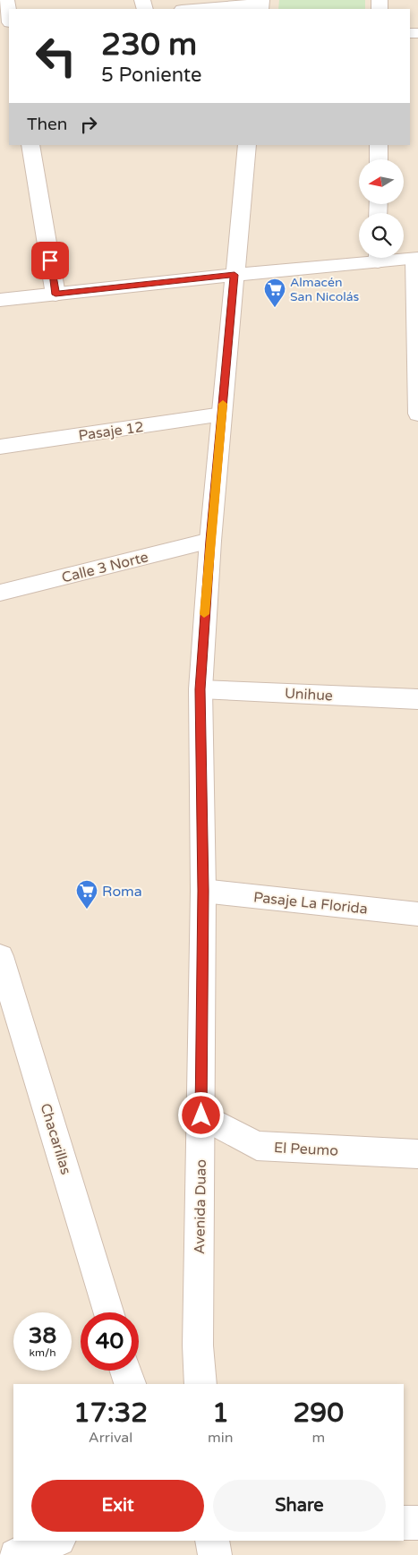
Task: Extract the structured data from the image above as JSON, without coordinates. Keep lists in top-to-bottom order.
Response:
{
  "streets": {
    "street": [
      "Pasaje 12",
      "Calle 3 Norte",
      "Unihue",
      "Pasaje La Florida",
      "Chacarillas",
      "El Peumo",
      "Avenida Duao"
    ]
  },
  "crossings": [
    ["Pasaje 12", "Avenida Duao"],
    ["Calle 3 Norte", "Avenida Duao"],
    ["Unihue", "Avenida Duao"],
    ["Pasaje La Florida", "Avenida Duao"],
    ["El Peumo", "Avenida Duao"]
  ],
  "places": {
    "supermarket": ["Almacén San Nicolás", "Roma"]
  },
  "north": "left",
  "page": {
    "turn": ["230 m", "5 Poniente"],
    "then": "Then",
    "speed": "38 km/h",
    "limit": "40",
    "eta": [
      "17:32",
      "Arrival",
      "1",
      "min",
      "290",
      "m"
    ],
    "buttons": ["Exit", "Share"]
  }
}
